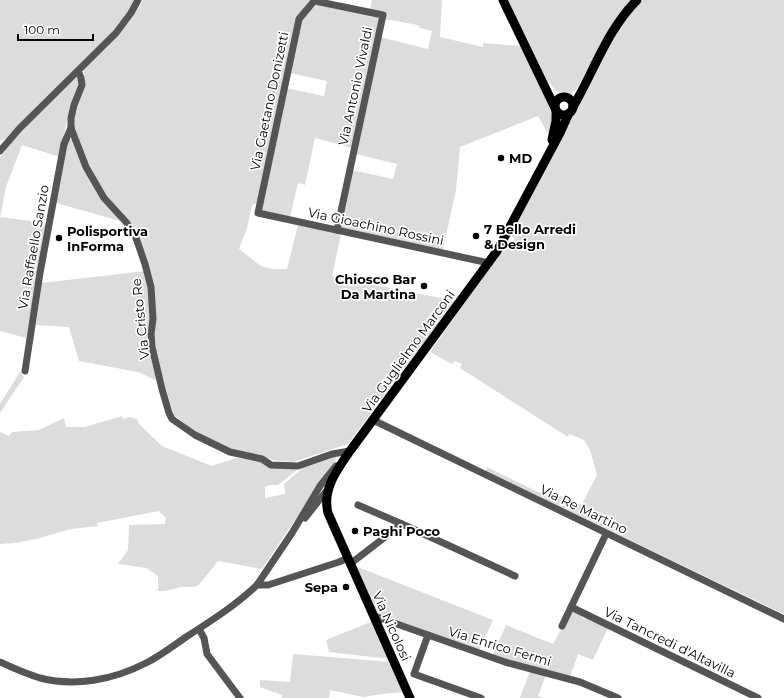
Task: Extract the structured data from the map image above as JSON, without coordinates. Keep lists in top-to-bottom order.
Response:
{
  "streets": {
    "main road": ["Via Guglielmo Marconi", "Via Nicolosi"],
    "street": [
      "Via Antonio Vivaldi",
      "Via Gaetano Donizetti",
      "Via Gioachino Rossini",
      "Via Raffaello Sanzio",
      "Via Cristo Re",
      "Via Re Martino",
      "Via Tancredi d'Altavilla",
      "Via Enrico Fermi"
    ]
  },
  "crossings": [
    ["Via Antonio Vivaldi", "Via Gaetano Donizetti"],
    ["Via Antonio Vivaldi", "Via Gioachino Rossini"],
    ["Via Gaetano Donizetti", "Via Gioachino Rossini"],
    ["Via Gioachino Rossini", "Via Guglielmo Marconi"],
    ["Via Raffaello Sanzio", "Via Cristo Re"],
    ["Via Cristo Re", "Via Guglielmo Marconi"],
    ["Via Guglielmo Marconi", "Via Re Martino"],
    ["Via Guglielmo Marconi", "Via Nicolosi"],
    ["Via Nicolosi", "Via Enrico Fermi"]
  ],
  "places": [
    "MD",
    "7 Bello Arredi & Design",
    "Polisportiva InForma",
    "Chiosco Bar Da Martina",
    "Paghi Poco",
    "Sepa"
  ],
  "scale_bar": "100 m"
}
